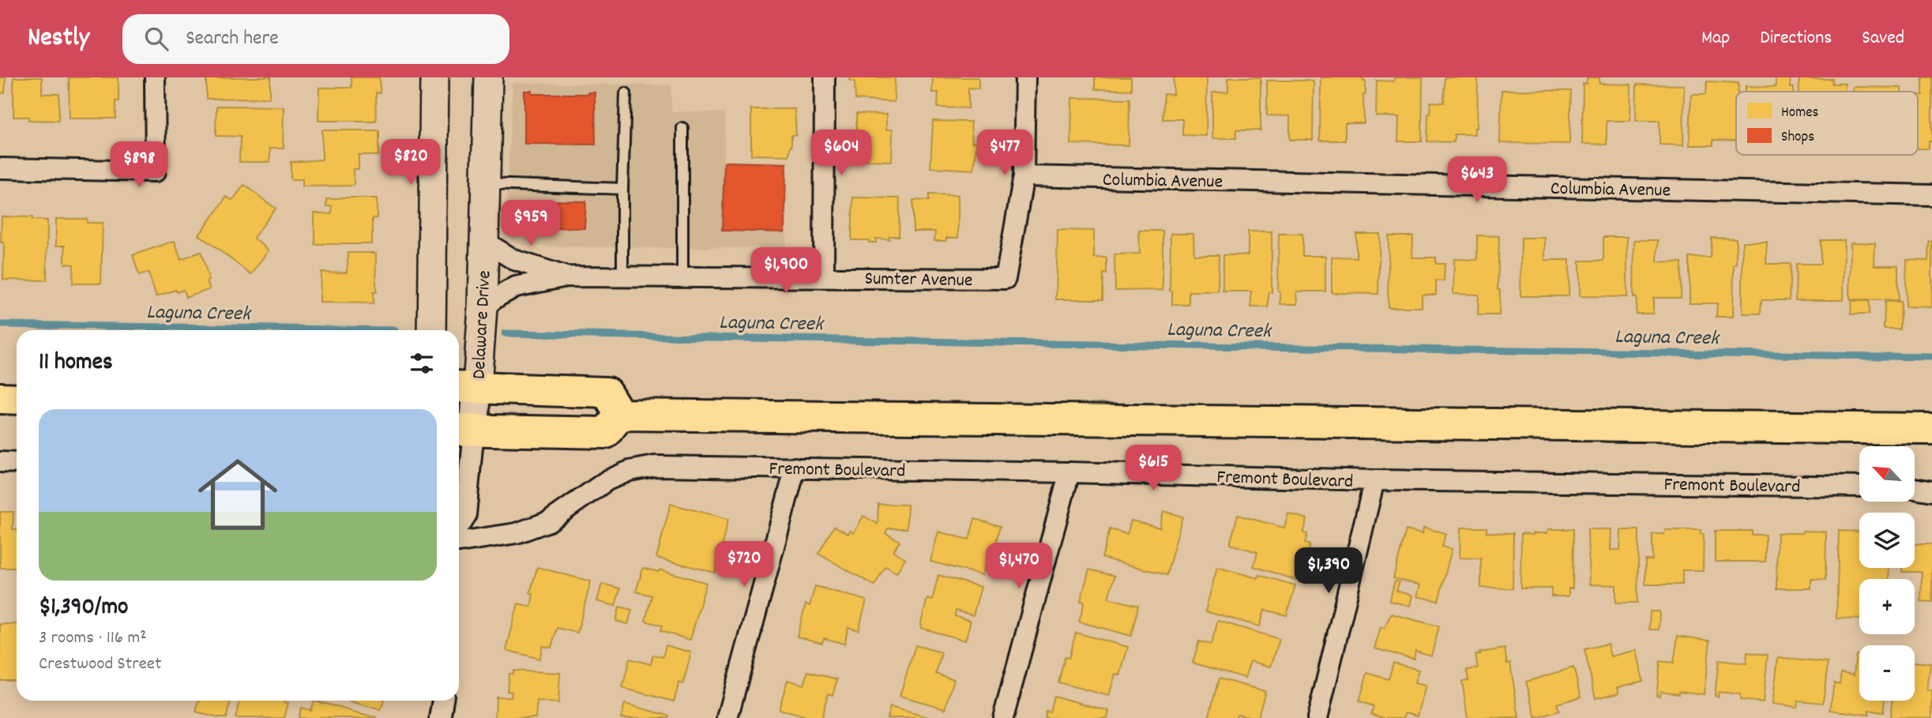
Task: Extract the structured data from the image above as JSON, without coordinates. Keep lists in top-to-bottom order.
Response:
{
  "streets": {
    "street": [
      "Columbia Avenue",
      "Sumter Avenue",
      "Delaware Drive",
      "Fremont Boulevard"
    ]
  },
  "crossings": [
    ["Columbia Avenue", "Sumter Avenue"],
    ["Sumter Avenue", "Delaware Drive"]
  ],
  "water": ["Laguna Creek"],
  "legend": ["Homes", "Shops"],
  "north": "top left",
  "page": {
    "header": "Nestly",
    "search": "Search here",
    "nav": ["Map", "Directions", "Saved"],
    "price": [
      "$604",
      "$477",
      "$820",
      "$898",
      "$643",
      "$959",
      "$1,900",
      "$615",
      "$720",
      "$1,470",
      "$1,390"
    ],
    "heading": "11 homes",
    "list": [
      {
        "name": "$1,390/mo",
        "note": "3 rooms · 116 m² · Crestwood Street"
      }
    ],
    "map_buttons": ["+", "−"]
  }
}
